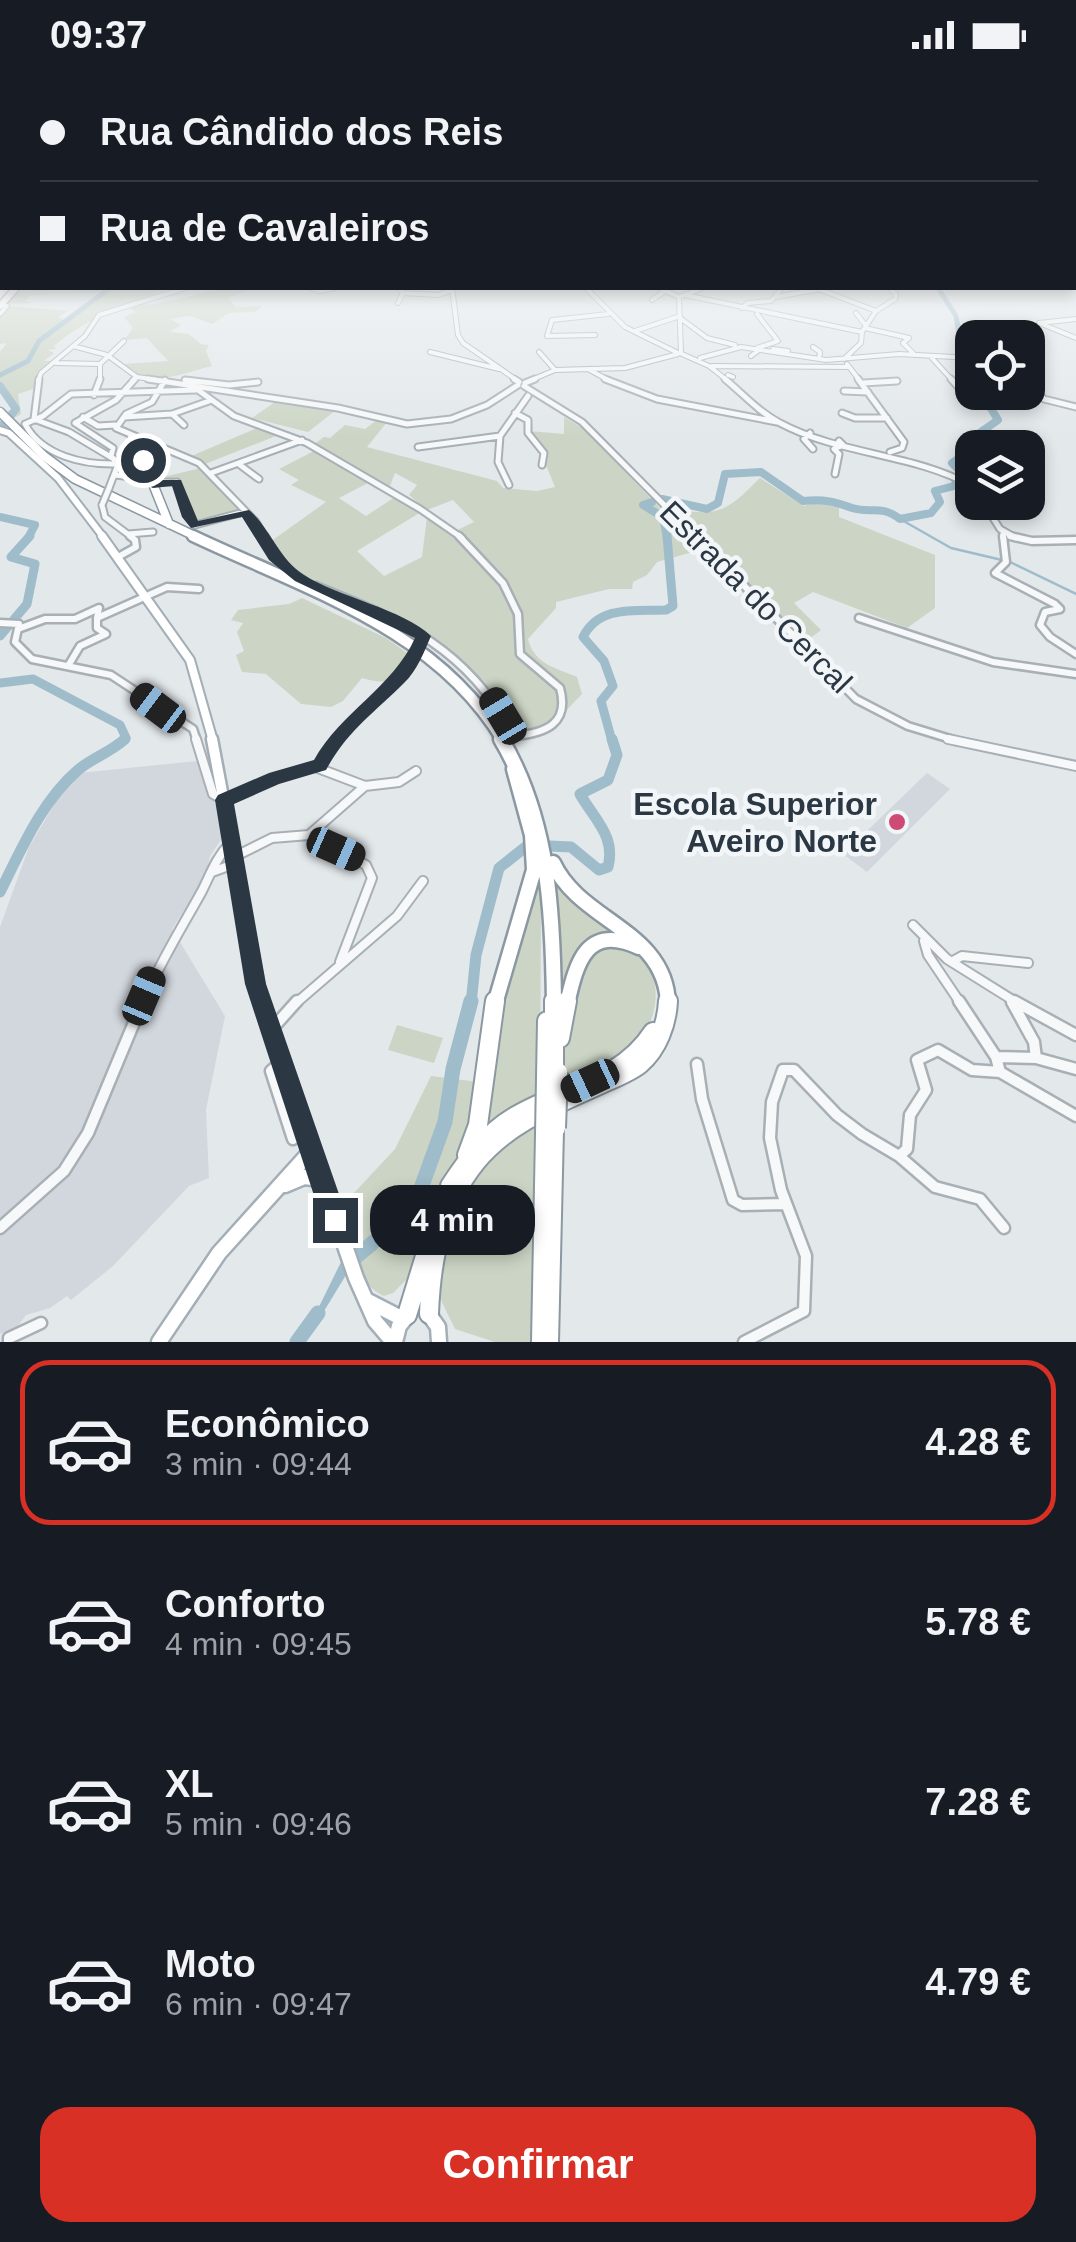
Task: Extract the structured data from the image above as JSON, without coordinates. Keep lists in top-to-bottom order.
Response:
{
  "streets": {
    "street": ["Estrada do Cercal"]
  },
  "places": ["Escola Superior Aveiro Norte"],
  "page": {
    "status": "09:37",
    "banner": ["Rua Cândido dos Reis", "Rua de Cavaleiros"],
    "bubble": "4 min",
    "list": [
      {
        "name": "Econômico",
        "note": "3 min · 09:44",
        "value": "4.28 €"
      },
      {
        "name": "Conforto",
        "note": "4 min · 09:45",
        "value": "5.78 €"
      },
      {
        "name": "XL",
        "note": "5 min · 09:46",
        "value": "7.28 €"
      },
      {
        "name": "Moto",
        "note": "6 min · 09:47",
        "value": "4.79 €"
      }
    ],
    "buttons": "Confirmar"
  }
}
